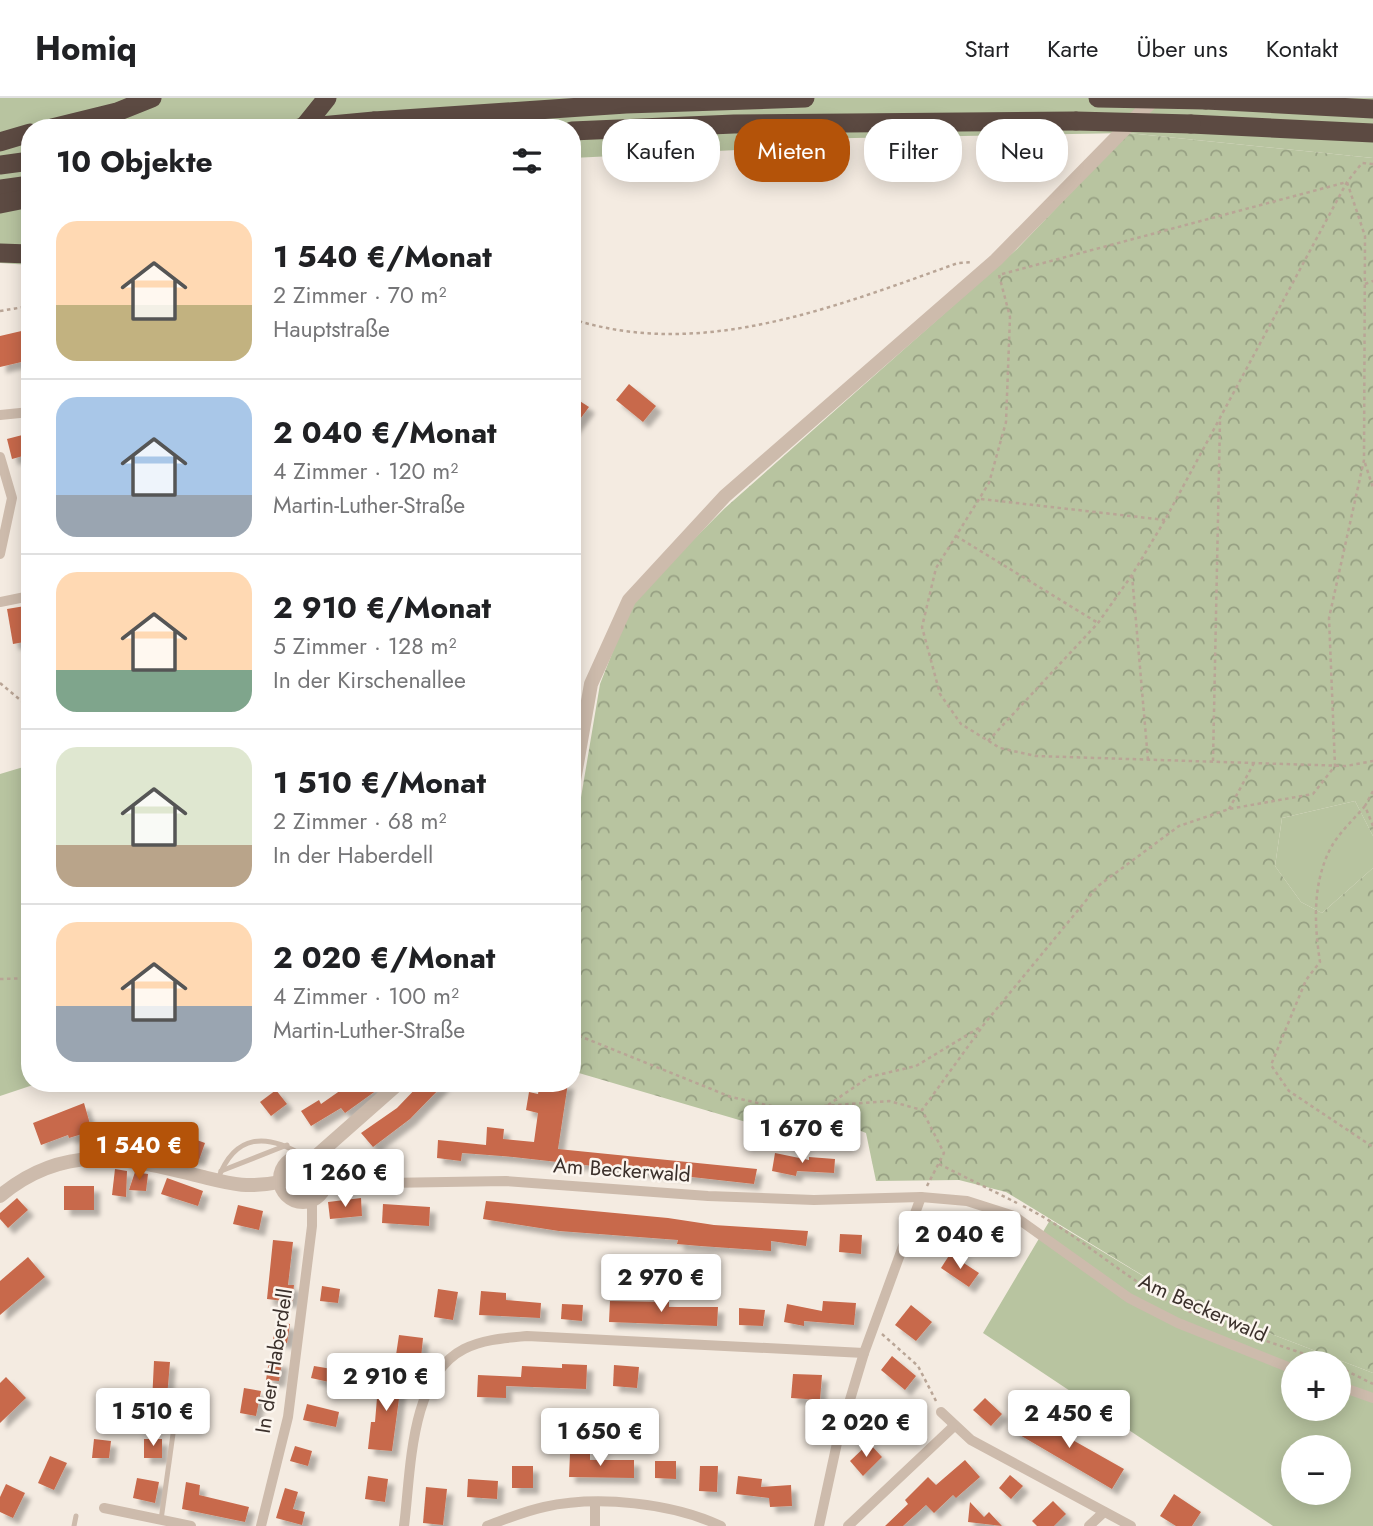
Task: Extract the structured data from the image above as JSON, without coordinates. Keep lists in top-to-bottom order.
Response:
{
  "streets": {
    "street": ["Am Beckerwald", "In der Haberdell"]
  },
  "crossings": [
    ["Am Beckerwald", "In der Haberdell"]
  ],
  "page": {
    "header": "Homiq",
    "nav": [
      "Start",
      "Karte",
      "Über uns",
      "Kontakt"
    ],
    "chip": [
      "Kaufen",
      "Mieten",
      "Filter",
      "Neu"
    ],
    "heading": "10 Objekte",
    "list": [
      {
        "name": "1 540 €/Monat",
        "note": "2 Zimmer · 70 m² · Hauptstraße"
      },
      {
        "name": "2 040 €/Monat",
        "note": "4 Zimmer · 120 m² · Martin-Luther-Straße"
      },
      {
        "name": "2 910 €/Monat",
        "note": "5 Zimmer · 128 m² · In der Kirschenallee"
      },
      {
        "name": "1 510 €/Monat",
        "note": "2 Zimmer · 68 m² · In der Haberdell"
      },
      {
        "name": "2 020 €/Monat",
        "note": "4 Zimmer · 100 m² · Martin-Luther-Straße"
      }
    ],
    "price": [
      "1 670 €",
      "1 540 €",
      "1 260 €",
      "2 040 €",
      "2 970 €",
      "2 910 €",
      "1 510 €",
      "2 450 €",
      "2 020 €",
      "1 650 €"
    ],
    "map_buttons": ["+", "−"]
  }
}
